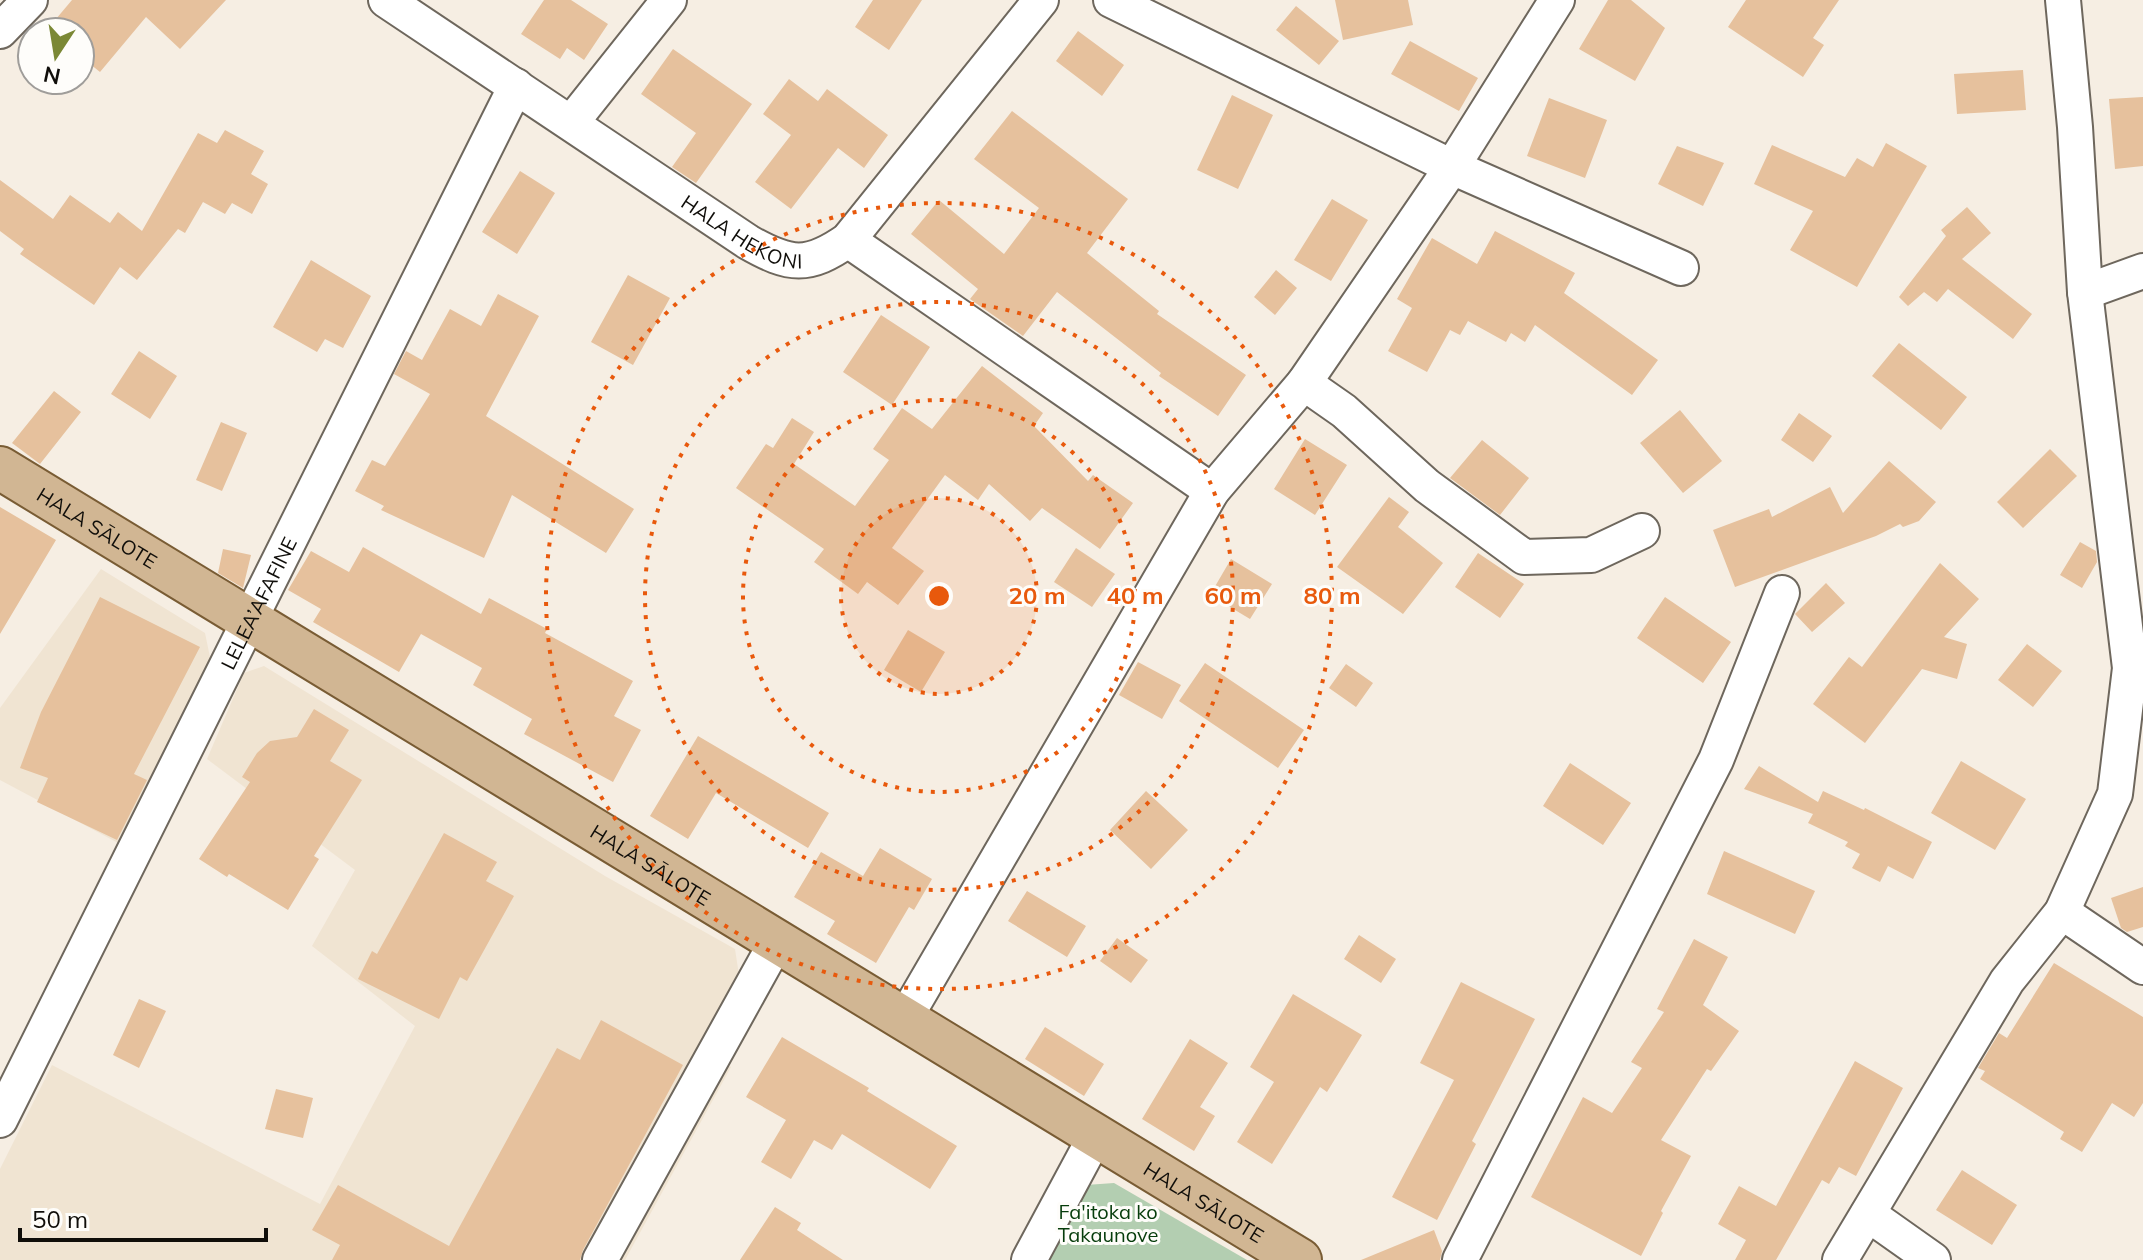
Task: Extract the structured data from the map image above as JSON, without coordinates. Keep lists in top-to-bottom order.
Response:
{
  "streets": {
    "main road": ["HALA SĀLOTE"],
    "street": ["HALA HEKONI", "LELEA’AFAFINE"]
  },
  "crossings": [
    ["HALA HEKONI", "LELEA’AFAFINE"],
    ["HALA SĀLOTE", "LELEA’AFAFINE"]
  ],
  "parks": ["Fa'itoka ko Takaunove"],
  "scale_bar": "50 m",
  "north": "bottom",
  "rings": [
    "20 m",
    "40 m",
    "60 m",
    "80 m"
  ]
}
